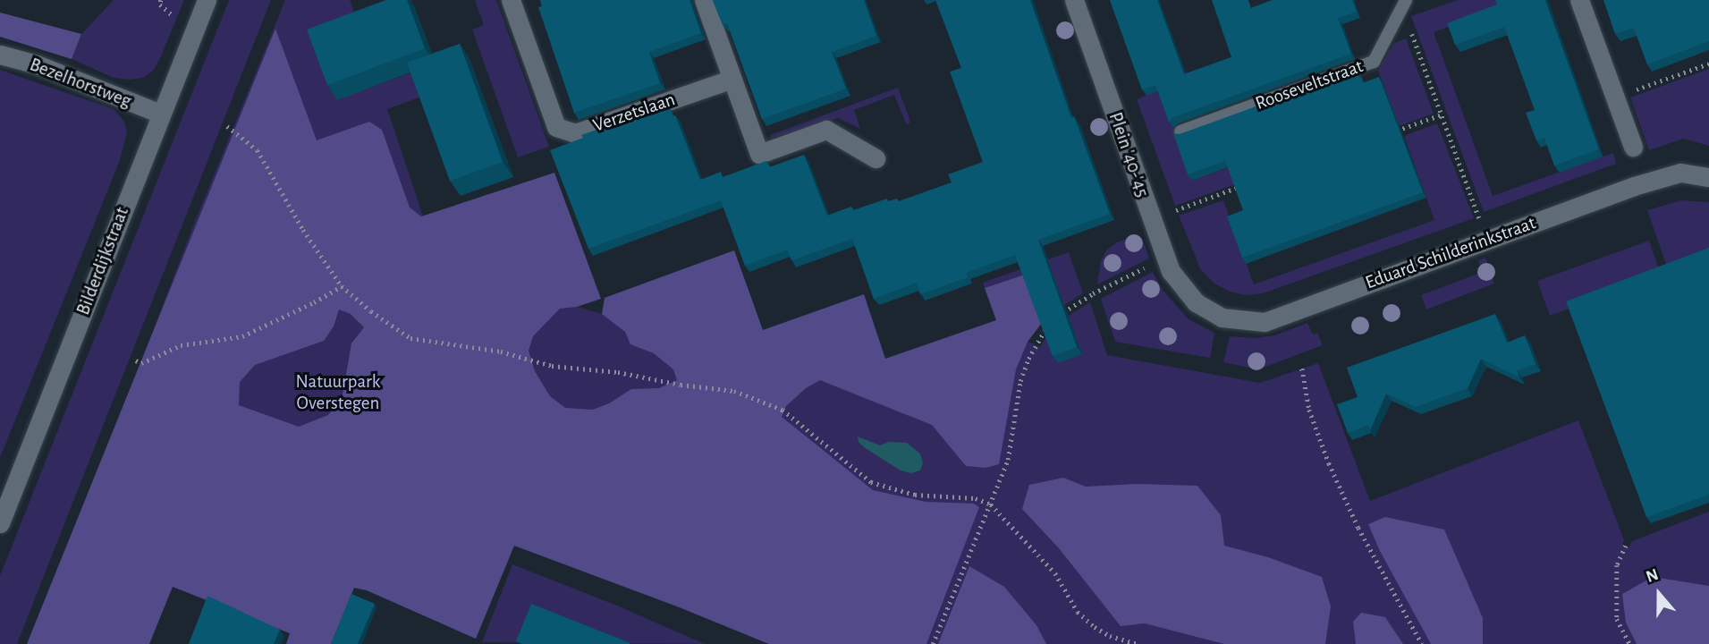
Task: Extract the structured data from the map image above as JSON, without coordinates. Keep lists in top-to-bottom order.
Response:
{
  "streets": {
    "street": [
      "Bezelhorstweg",
      "Verzetslaan",
      "Plein '40-'45",
      "Eduard Schilderinkstraat",
      "Bilderdijkstraat"
    ],
    "lane": ["Rooseveltstraat"]
  },
  "crossings": [
    ["Bezelhorstweg", "Bilderdijkstraat"],
    ["Plein '40-'45", "Eduard Schilderinkstraat"]
  ],
  "parks": ["Natuurpark Overstegen"],
  "north": "top"
}
